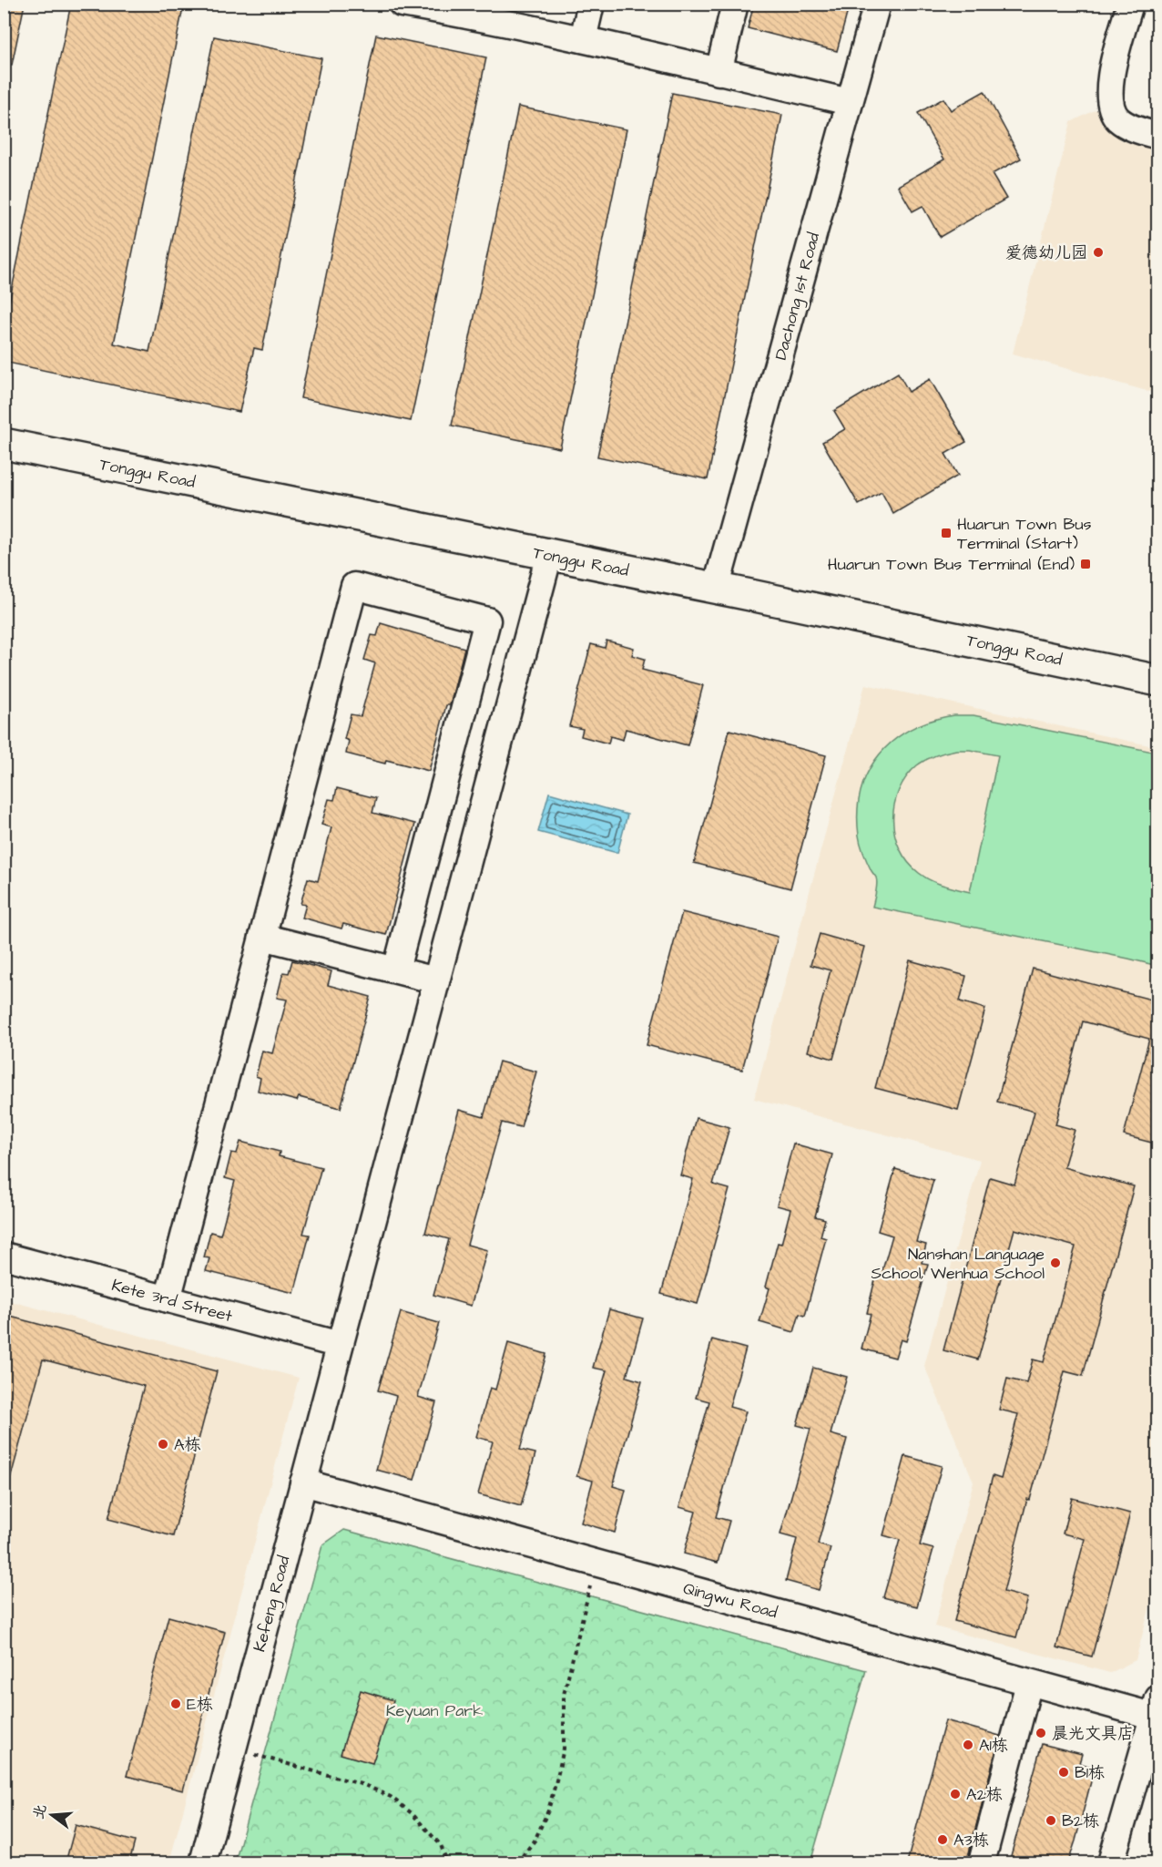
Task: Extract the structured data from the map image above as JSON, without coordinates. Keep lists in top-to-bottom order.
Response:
{
  "streets": {
    "main road": ["Tonggu Road"],
    "street": [
      "Dachong 1st Road",
      "Kete 3rd Street",
      "Qingwu Road",
      "Kefeng Road"
    ]
  },
  "crossings": [
    ["Dachong 1st Road", "Tonggu Road"],
    ["Tonggu Road", "Kefeng Road"],
    ["Kete 3rd Street", "Kefeng Road"],
    ["Qingwu Road", "Kefeng Road"]
  ],
  "parks": ["Keyuan Park"],
  "places": {
    "other": [
      "爱德幼儿园",
      "Nanshan Language School, Wenhua School",
      "A栋",
      "E栋",
      "晨光文具店",
      "A1栋",
      "B1栋",
      "A2栋",
      "B2栋",
      "A3栋"
    ],
    "transit": ["Huarun Town Bus Terminal (Start)", "Huarun Town Bus Terminal (End)"]
  },
  "north": "left"
}
